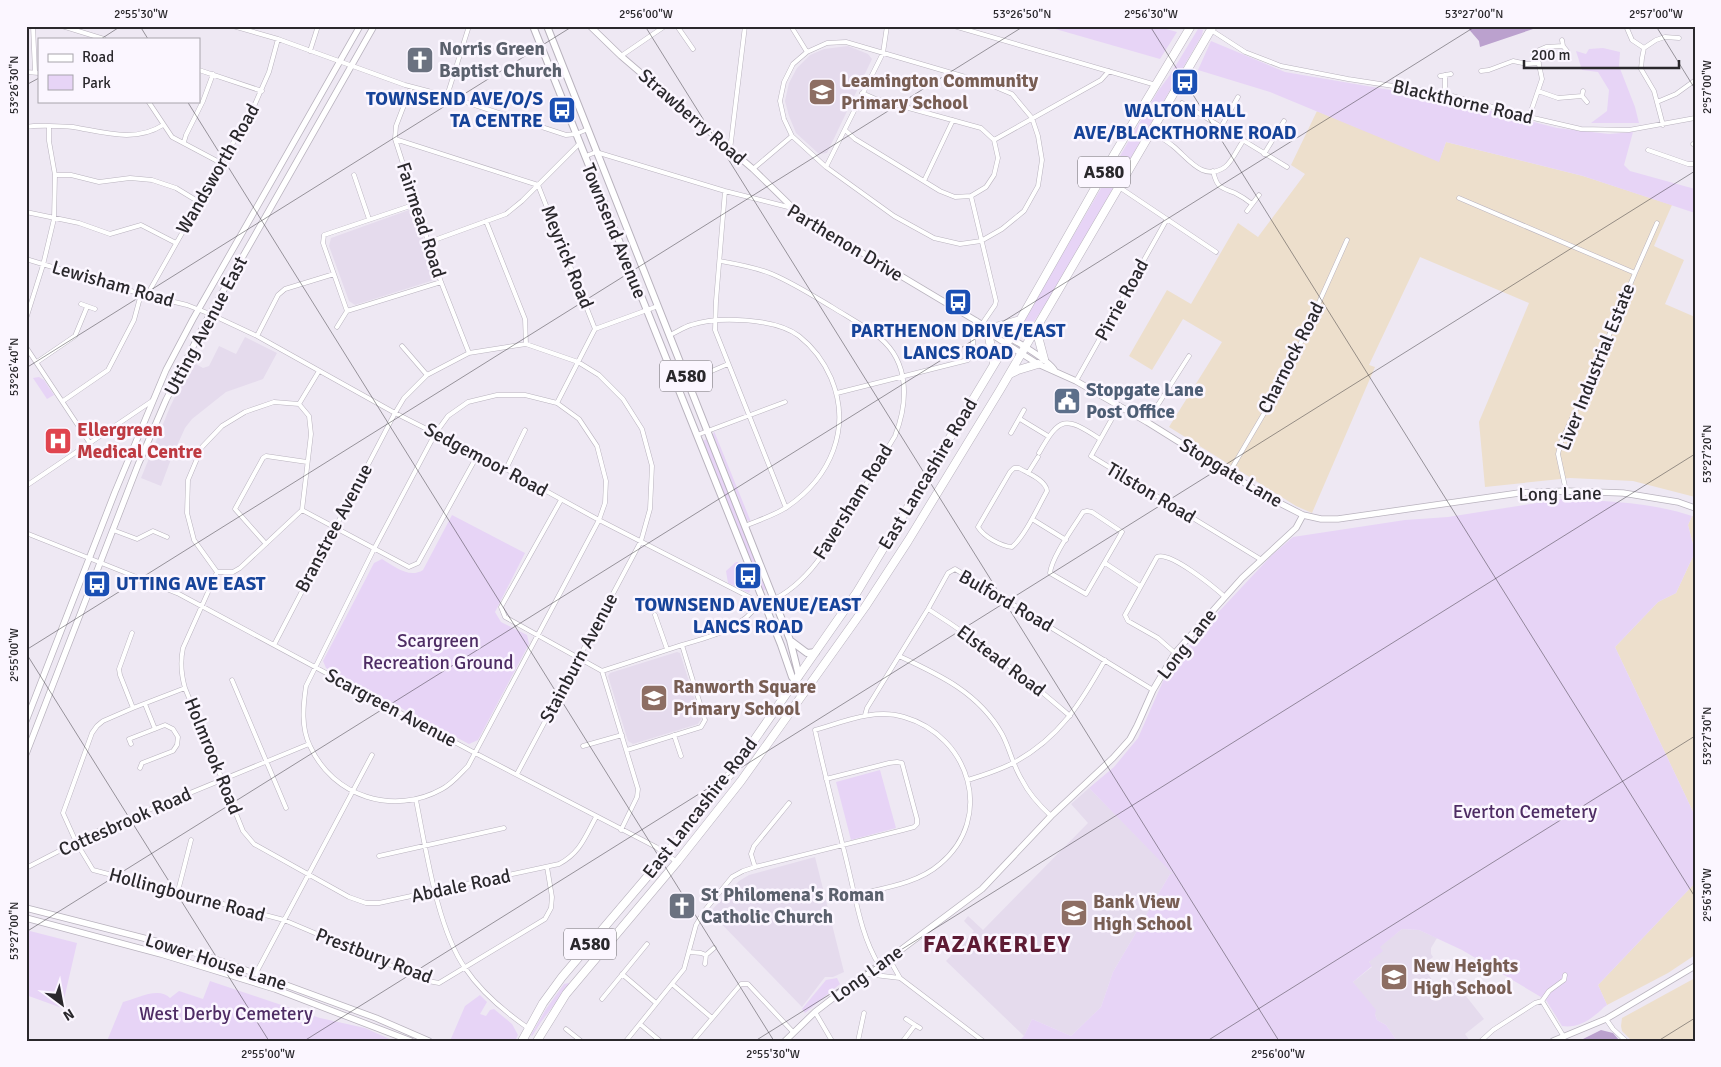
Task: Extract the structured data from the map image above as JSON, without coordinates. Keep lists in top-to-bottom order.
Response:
{
  "streets": {
    "highway": ["A580", "East Lancashire Road"],
    "main road": ["Townsend Avenue"],
    "street": [
      "Blackthorne Road",
      "Strawberry Road",
      "Wandsworth Road",
      "Fairmead Road",
      "Parthenon Drive",
      "Meyrick Road",
      "Lewisham Road",
      "Pirrie Road",
      "Utting Avenue East",
      "Charnock Road",
      "Liver Industrial Estate",
      "Sedgemoor Road",
      "Stopgate Lane",
      "Tilston Road",
      "Long Lane",
      "Faversham Road",
      "Branstree Avenue",
      "Bulford Road",
      "Stainburn Avenue",
      "Elstead Road",
      "Scargreen Avenue",
      "Holmrook Road",
      "Cottesbrook Road",
      "Abdale Road",
      "Hollingbourne Road",
      "Prestbury Road",
      "Lower House Lane"
    ]
  },
  "crossings": [
    ["Blackthorne Road", "A580"],
    ["Strawberry Road", "Parthenon Drive"],
    ["Wandsworth Road", "Lewisham Road"],
    ["A580", "Townsend Avenue"],
    ["A580", "Parthenon Drive"],
    ["A580", "Stopgate Lane"],
    ["A580", "East Lancashire Road"],
    ["Fairmead Road", "Branstree Avenue"],
    ["Townsend Avenue", "Parthenon Drive"],
    ["Townsend Avenue", "Sedgemoor Road"],
    ["Townsend Avenue", "East Lancashire Road"],
    ["Townsend Avenue", "Faversham Road"],
    ["Parthenon Drive", "Stopgate Lane"],
    ["Parthenon Drive", "East Lancashire Road"],
    ["Lewisham Road", "Utting Avenue East"],
    ["Lewisham Road", "Sedgemoor Road"],
    ["Pirrie Road", "Stopgate Lane"],
    ["Utting Avenue East", "Sedgemoor Road"],
    ["Utting Avenue East", "Scargreen Avenue"],
    ["Charnock Road", "Stopgate Lane"],
    ["Liver Industrial Estate", "Long Lane"],
    ["Sedgemoor Road", "Faversham Road"],
    ["Sedgemoor Road", "Branstree Avenue"],
    ["Sedgemoor Road", "Stainburn Avenue"],
    ["Stopgate Lane", "East Lancashire Road"],
    ["Stopgate Lane", "Tilston Road"],
    ["Stopgate Lane", "Long Lane"],
    ["East Lancashire Road", "Scargreen Avenue"],
    ["Tilston Road", "Long Lane"],
    ["Long Lane", "Bulford Road"],
    ["Branstree Avenue", "Stainburn Avenue"],
    ["Branstree Avenue", "Scargreen Avenue"],
    ["Bulford Road", "Elstead Road"],
    ["Stainburn Avenue", "Scargreen Avenue"],
    ["Scargreen Avenue", "Holmrook Road"],
    ["Scargreen Avenue", "Abdale Road"],
    ["Holmrook Road", "Cottesbrook Road"],
    ["Holmrook Road", "Abdale Road"],
    ["Holmrook Road", "Hollingbourne Road"],
    ["Cottesbrook Road", "Hollingbourne Road"],
    ["Abdale Road", "Prestbury Road"],
    ["Hollingbourne Road", "Prestbury Road"]
  ],
  "districts": ["FAZAKERLEY"],
  "parks": ["Scargreen Recreation Ground", "Everton Cemetery", "West Derby Cemetery"],
  "places": {
    "church": ["Norris Green Baptist Church", "St Philomena's Roman Catholic Church"],
    "bus stop": [
      "WALTON HALL AVE/BLACKTHORNE ROAD",
      "TOWNSEND AVE/O/S TA CENTRE",
      "PARTHENON DRIVE/EAST LANCS ROAD",
      "TOWNSEND AVENUE/EAST LANCS ROAD",
      "UTTING AVE EAST"
    ],
    "school or university": [
      "Leamington Community Primary School",
      "Ranworth Square Primary School",
      "Bank View High School",
      "New Heights High School"
    ],
    "public building": ["Stopgate Lane Post Office"],
    "hospital": ["Ellergreen Medical Centre"]
  },
  "legend": ["Road", "Park"],
  "scale_bar": "200 m",
  "north": "bottom right",
  "coordinates": [
    "2°55'30\"W",
    "2°56'00\"W",
    "53°26'50\"N",
    "2°56'30\"W",
    "53°27'00\"N",
    "2°57'00\"W",
    "53°26'30\"N",
    "53°26'40\"N",
    "53°27'20\"N",
    "2°55'00\"W",
    "53°27'30\"N"
  ]
}
